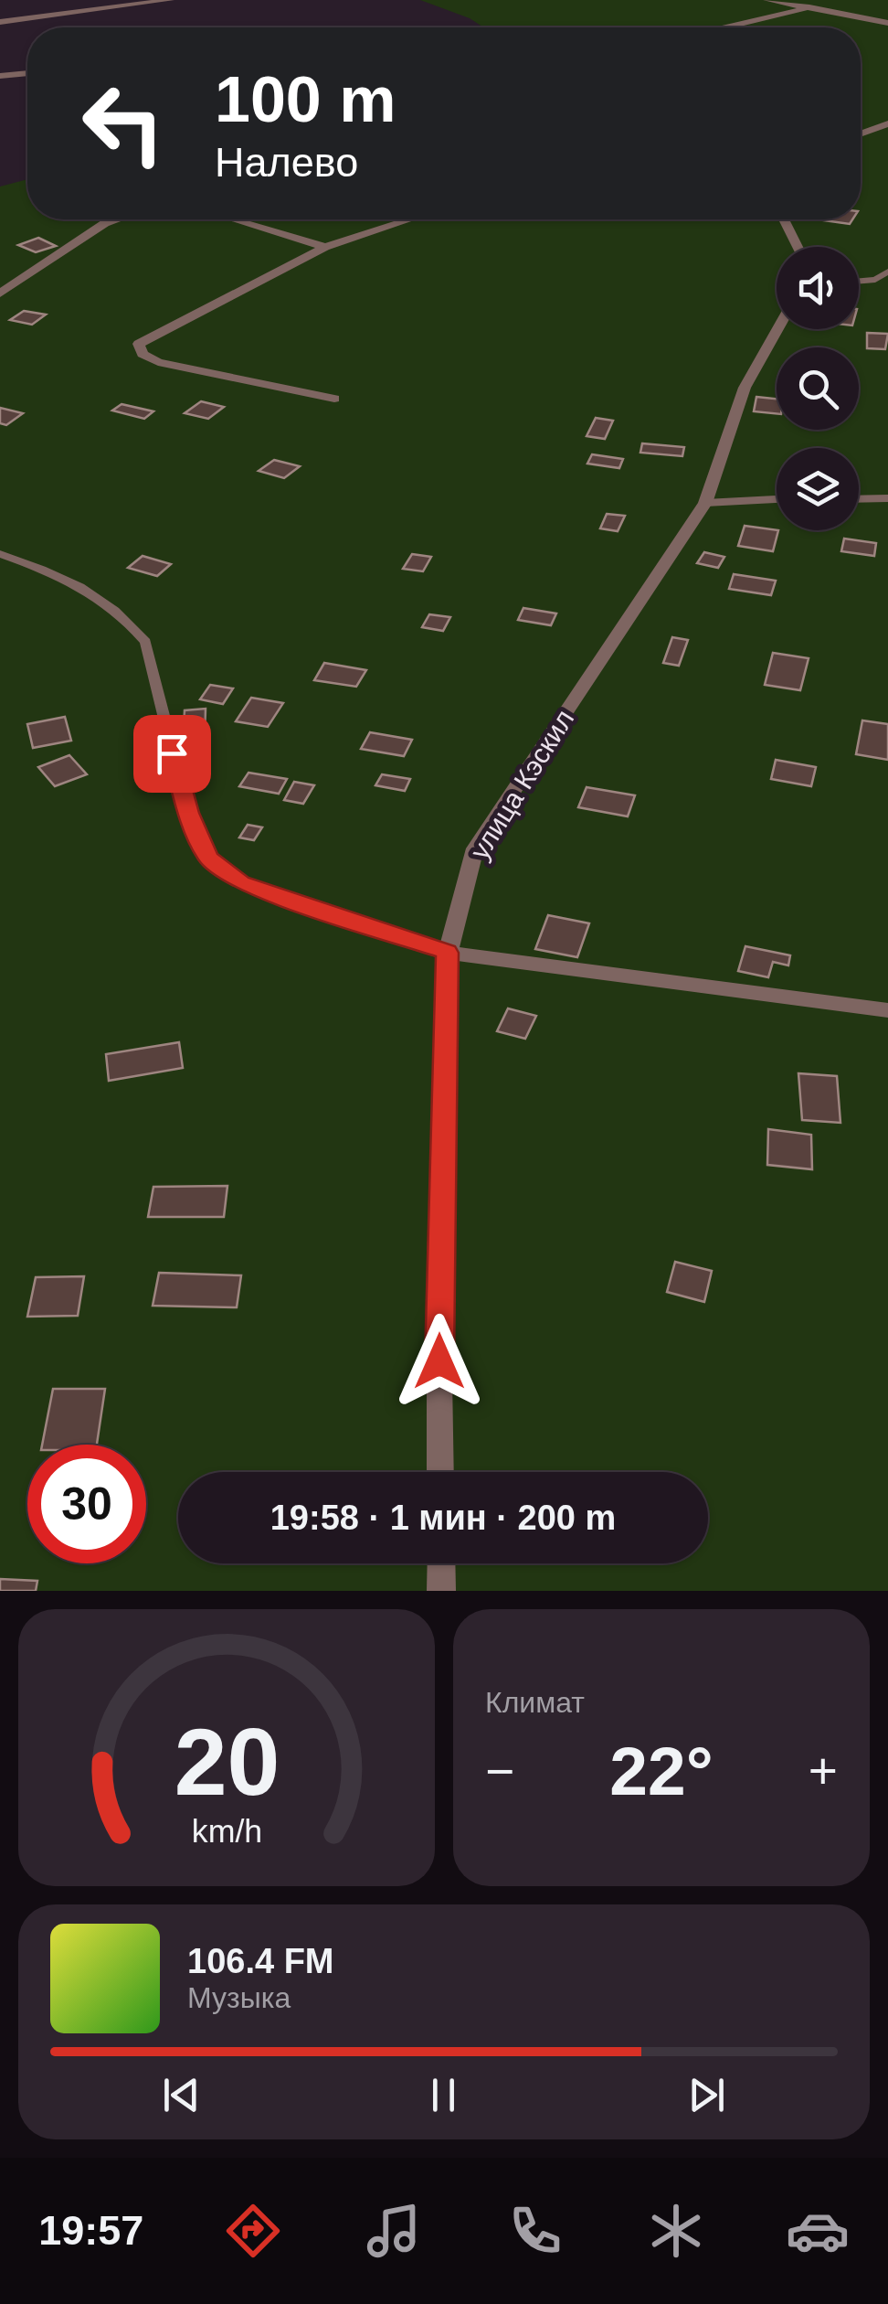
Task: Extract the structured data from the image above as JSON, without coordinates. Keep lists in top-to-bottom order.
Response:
{
  "streets": {
    "street": ["улица Кэскил"]
  },
  "page": {
    "turn": ["100 m", "Налево"],
    "limit": "30",
    "trip": "19:58 · 1 мин · 200 m",
    "tile": "Климат",
    "heat": ["−", "22°", "+"],
    "song": ["106.4 FM", "Музыка"],
    "tabs": "19:57",
    "gauge": ["20", "km/h"]
  }
}
